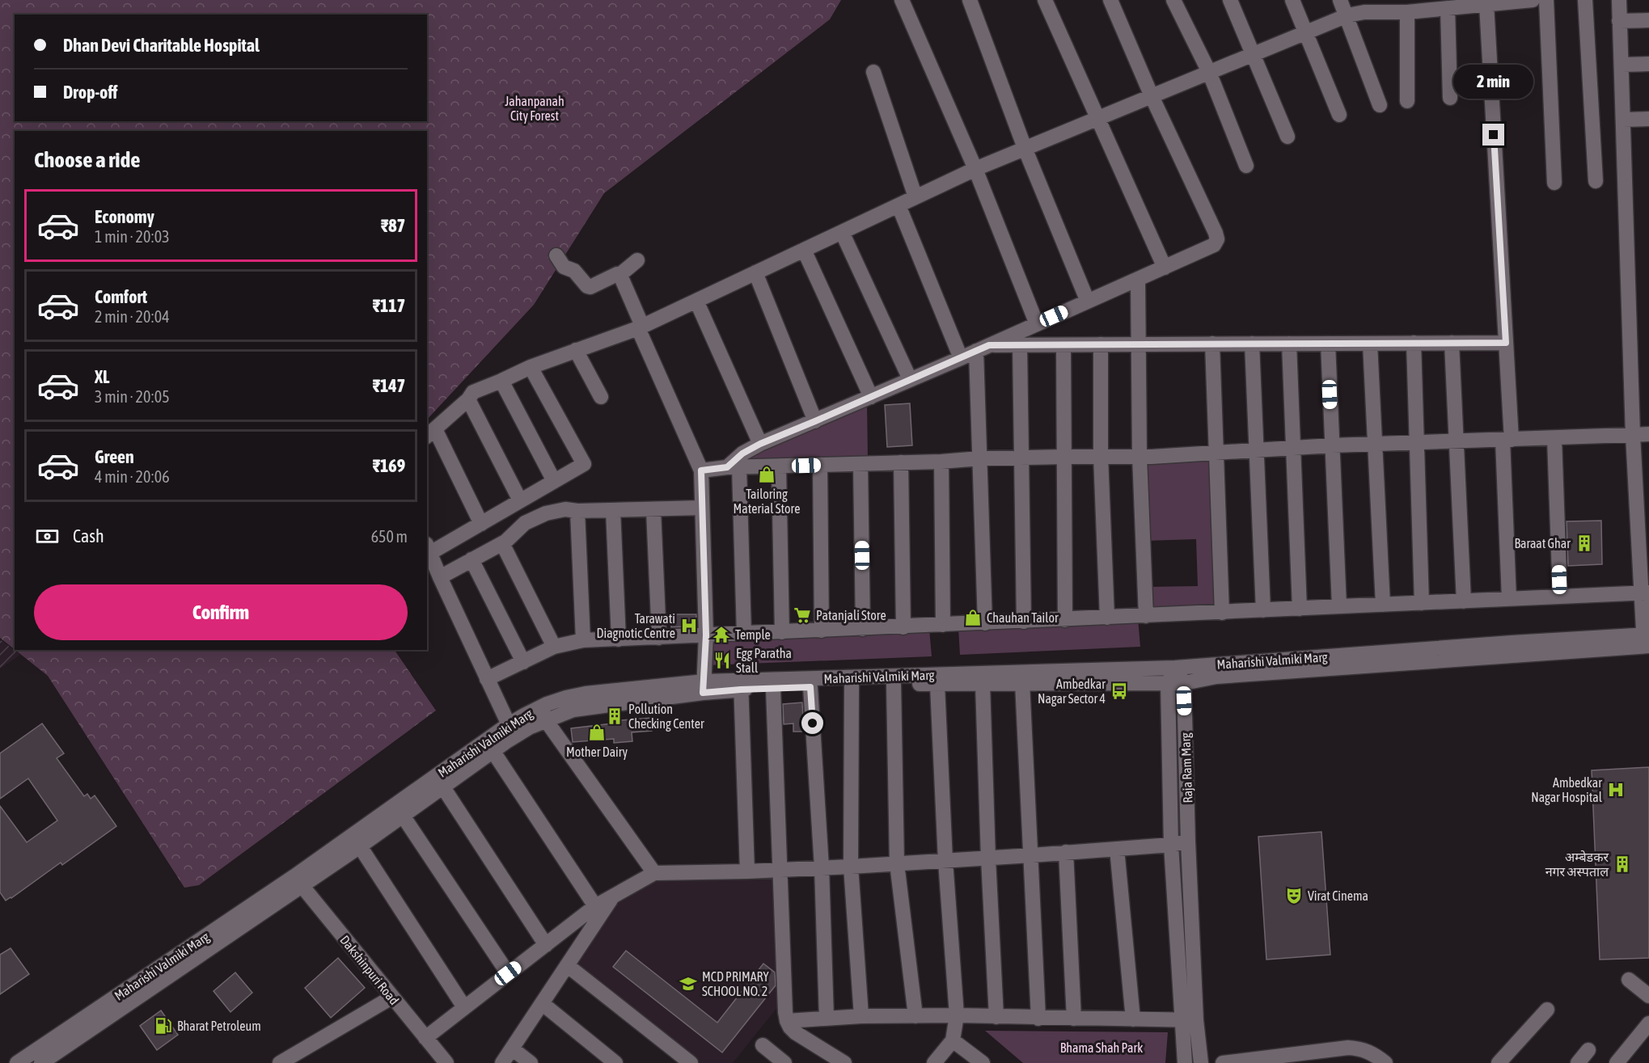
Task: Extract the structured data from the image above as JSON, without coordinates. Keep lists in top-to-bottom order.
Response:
{
  "streets": {
    "street": ["Maharishi Valmiki Marg", "Raja Ram Marg", "Dakshinpuri Road"]
  },
  "crossings": [
    ["Maharishi Valmiki Marg", "Raja Ram Marg"],
    ["Maharishi Valmiki Marg", "Dakshinpuri Road"]
  ],
  "parks": ["Jahanpanah City Forest", "Bhama Shah Park"],
  "places": {
    "shop": ["Tailoring Material Store", "Chauhan Tailor", "Mother Dairy"],
    "building": ["Baraat Ghar", "Pollution Checking Center", "अम्बेडकर नगर अस्पताल"],
    "supermarket": ["Patanjali Store"],
    "hospital": ["Tarawati Diagnotic Centre", "Ambedkar Nagar Hospital"],
    "temple": ["Temple"],
    "restaurant": ["Egg Paratha Stall"],
    "bus stop": ["Ambedkar Nagar Sector 4"],
    "theatre": ["Virat Cinema"],
    "school or university": ["MCD PRIMARY SCHOOL NO. 2"],
    "fuel station": ["Bharat Petroleum"]
  },
  "page": {
    "banner": ["Dhan Devi Charitable Hospital", "Drop-off"],
    "bubble": "2 min",
    "heading": "Choose a ride",
    "list": [
      {
        "name": "Economy",
        "note": "1 min · 20:03",
        "value": "₹87"
      },
      {
        "name": "Comfort",
        "note": "2 min · 20:04",
        "value": "₹117"
      },
      {
        "name": "XL",
        "note": "3 min · 20:05",
        "value": "₹147"
      },
      {
        "name": "Green",
        "note": "4 min · 20:06",
        "value": "₹169"
      }
    ],
    "pay": ["Cash", "650 m"],
    "buttons": "Confirm"
  }
}
